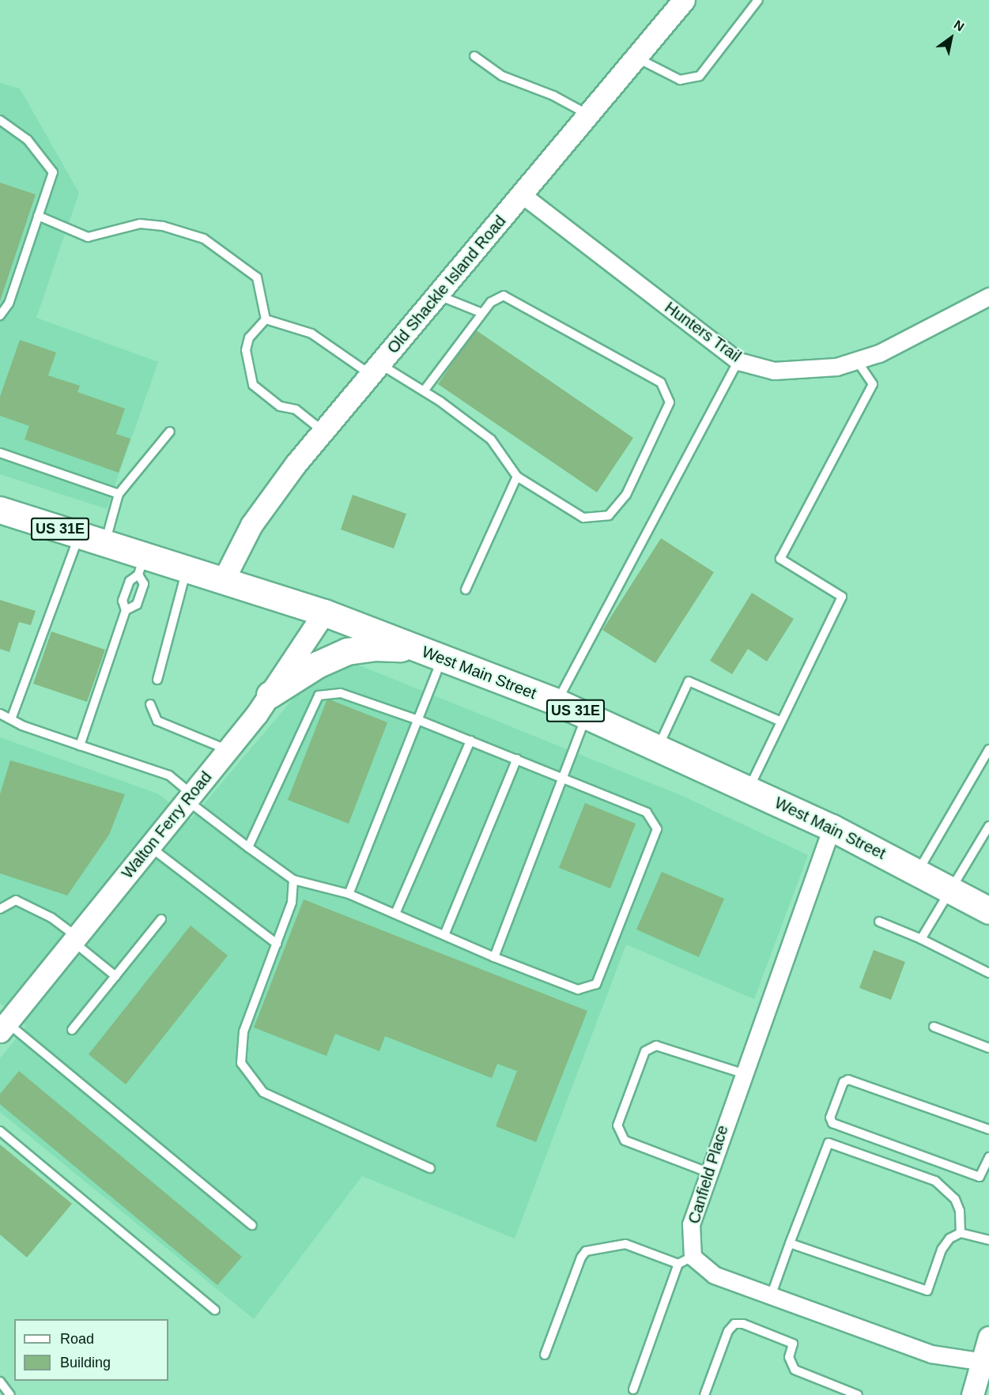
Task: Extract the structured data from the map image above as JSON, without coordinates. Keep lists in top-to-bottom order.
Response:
{
  "streets": {
    "main road": ["US 31E", "West Main Street"],
    "street": [
      "Old Shackle Island Road",
      "Hunters Trail",
      "Walton Ferry Road",
      "Canfield Place"
    ]
  },
  "crossings": [
    ["Old Shackle Island Road", "Hunters Trail"],
    ["Old Shackle Island Road", "West Main Street"],
    ["West Main Street", "Walton Ferry Road"],
    ["West Main Street", "Canfield Place"]
  ],
  "legend": ["Road", "Building"],
  "north": "top right"
}
